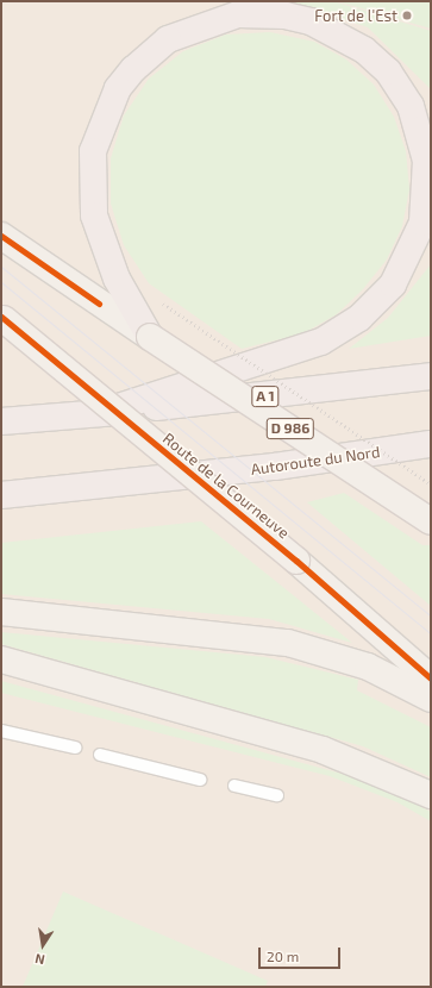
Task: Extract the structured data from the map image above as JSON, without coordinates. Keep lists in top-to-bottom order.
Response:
{
  "streets": {
    "highway": ["A 1", "Autoroute du Nord"],
    "main road": ["D 986", "Route de la Courneuve"]
  },
  "places": ["Fort de l'Est"],
  "scale_bar": "20 m",
  "north": "bottom"
}
